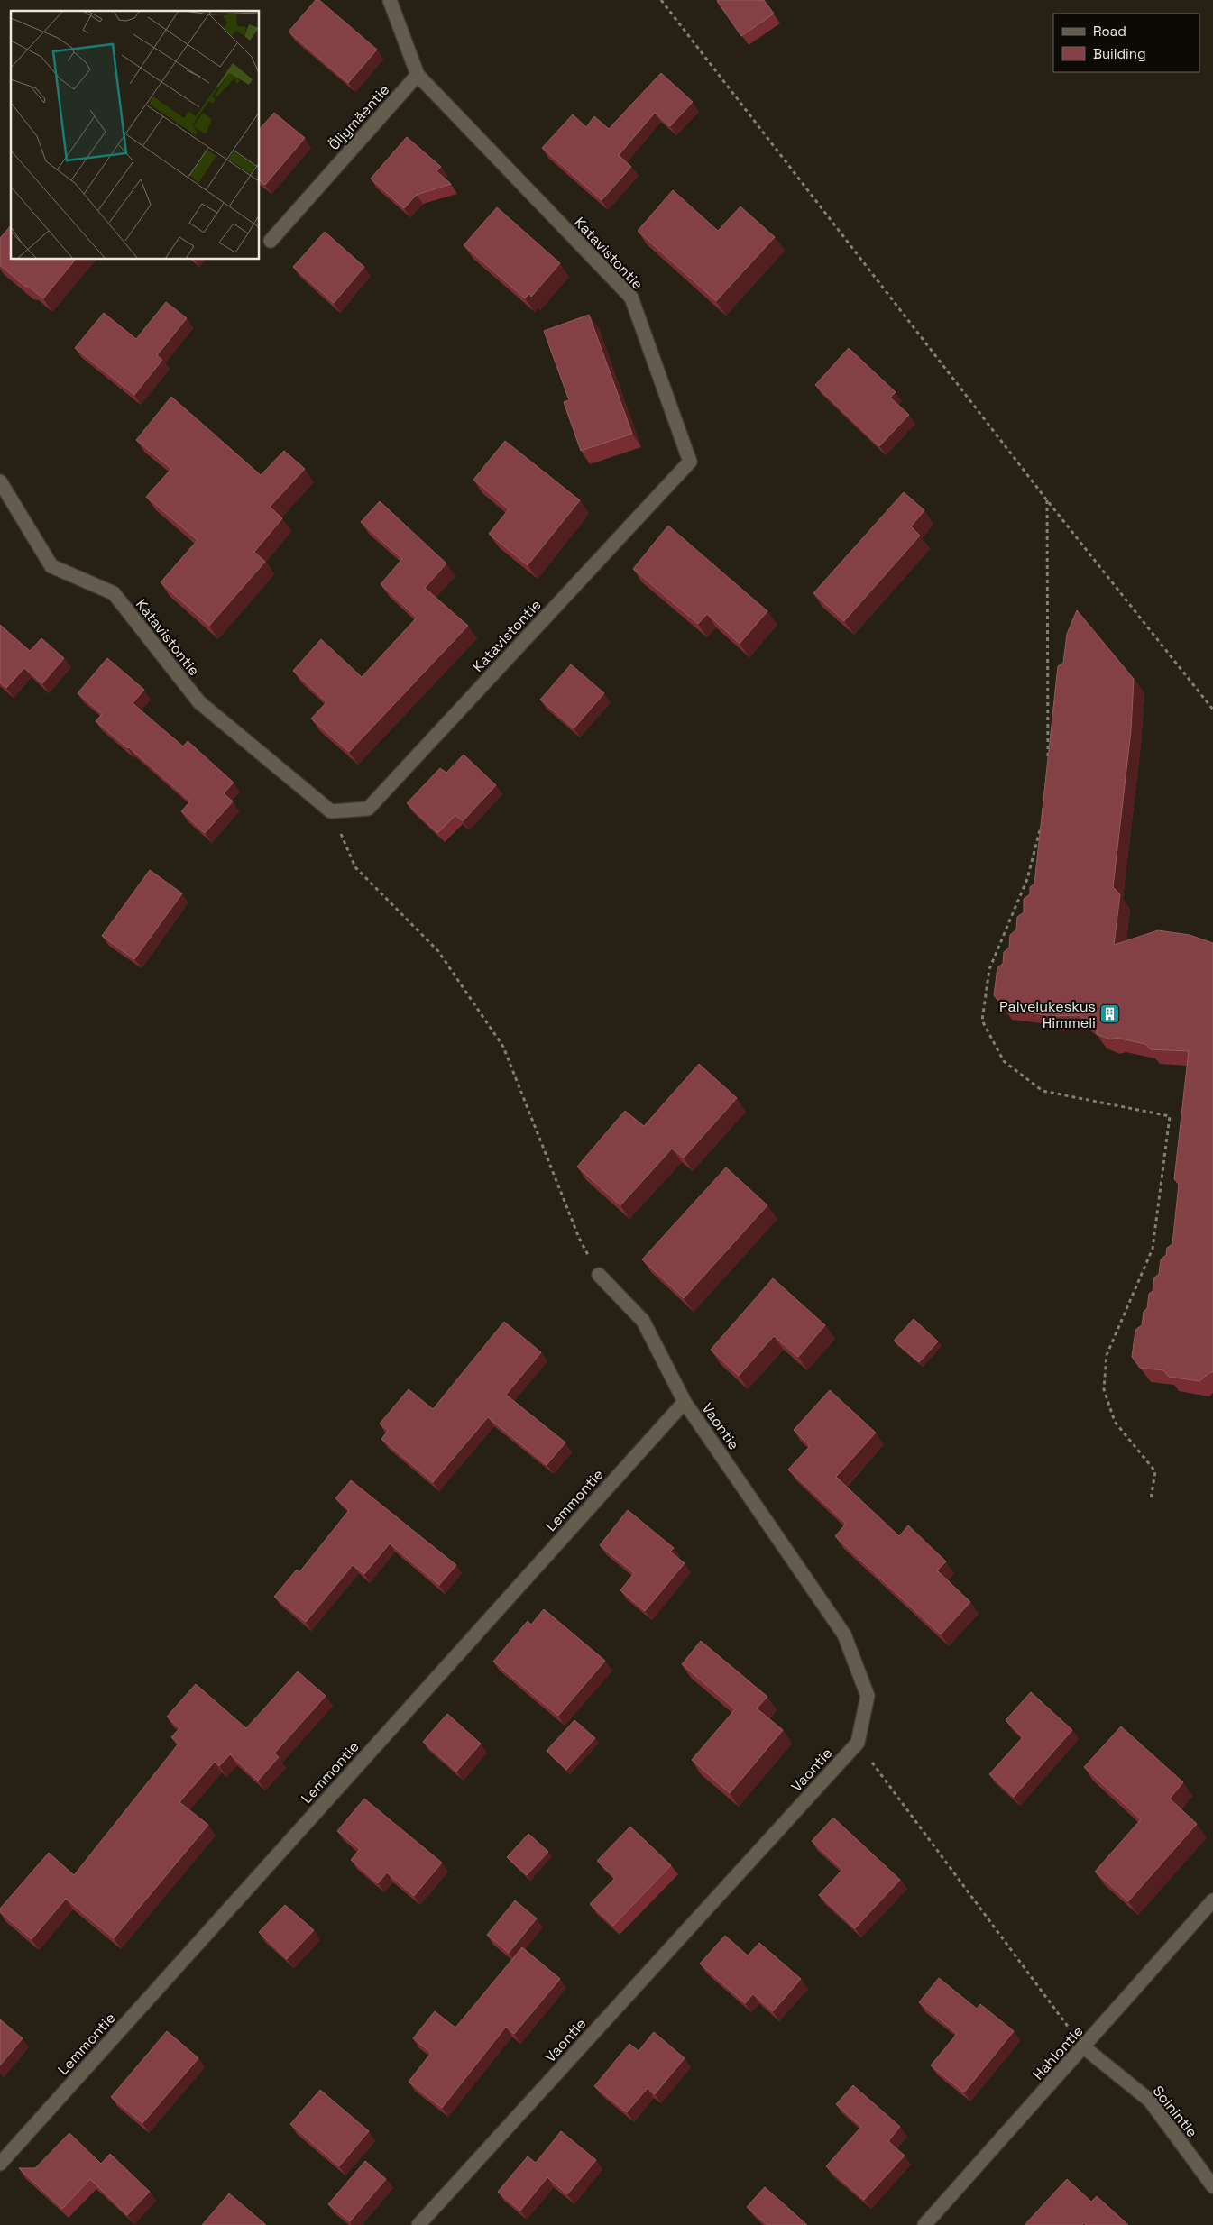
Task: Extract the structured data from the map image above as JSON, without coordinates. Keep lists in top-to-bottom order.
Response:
{
  "streets": {
    "street": [
      "Öljymäentie",
      "Katavistontie",
      "Vaontie",
      "Lemmontie",
      "Hahlontie",
      "Soinintie"
    ]
  },
  "crossings": [
    ["Öljymäentie", "Katavistontie"],
    ["Vaontie", "Lemmontie"],
    ["Hahlontie", "Soinintie"]
  ],
  "places": {
    "building": ["Palvelukeskus Himmeli"]
  },
  "legend": ["Road", "Building"]
}
